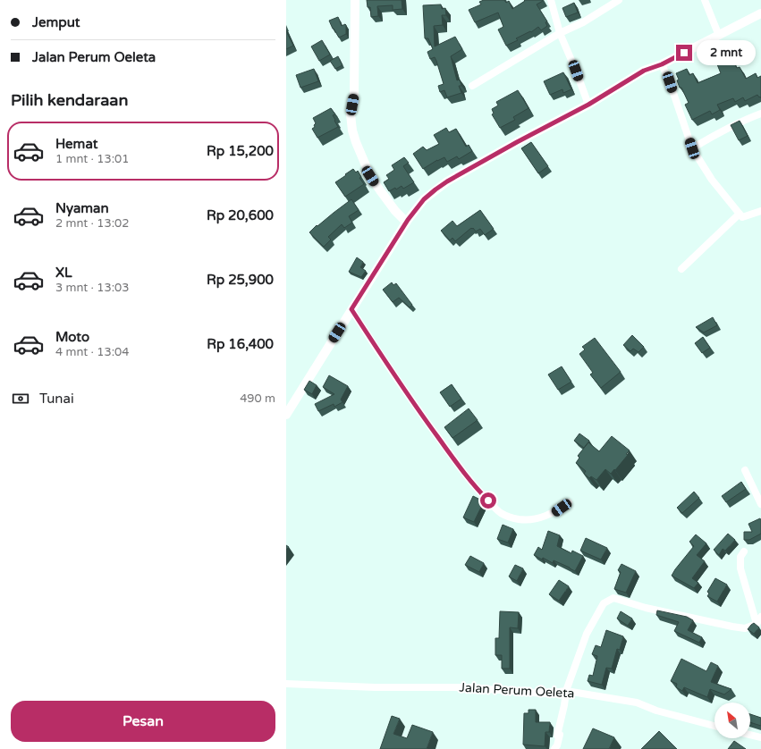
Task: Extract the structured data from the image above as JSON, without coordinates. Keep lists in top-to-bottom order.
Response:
{
  "streets": {
    "street": ["Jalan Perum Oeleta"]
  },
  "north": "top left",
  "page": {
    "banner": ["Jemput", "Jalan Perum Oeleta"],
    "bubble": "2 mnt",
    "heading": "Pilih kendaraan",
    "list": [
      {
        "name": "Hemat",
        "note": "1 mnt · 13:01",
        "value": "Rp 15,200"
      },
      {
        "name": "Nyaman",
        "note": "2 mnt · 13:02",
        "value": "Rp 20,600"
      },
      {
        "name": "XL",
        "note": "3 mnt · 13:03",
        "value": "Rp 25,900"
      },
      {
        "name": "Moto",
        "note": "4 mnt · 13:04",
        "value": "Rp 16,400"
      }
    ],
    "pay": ["Tunai", "490 m"],
    "buttons": "Pesan"
  }
}
